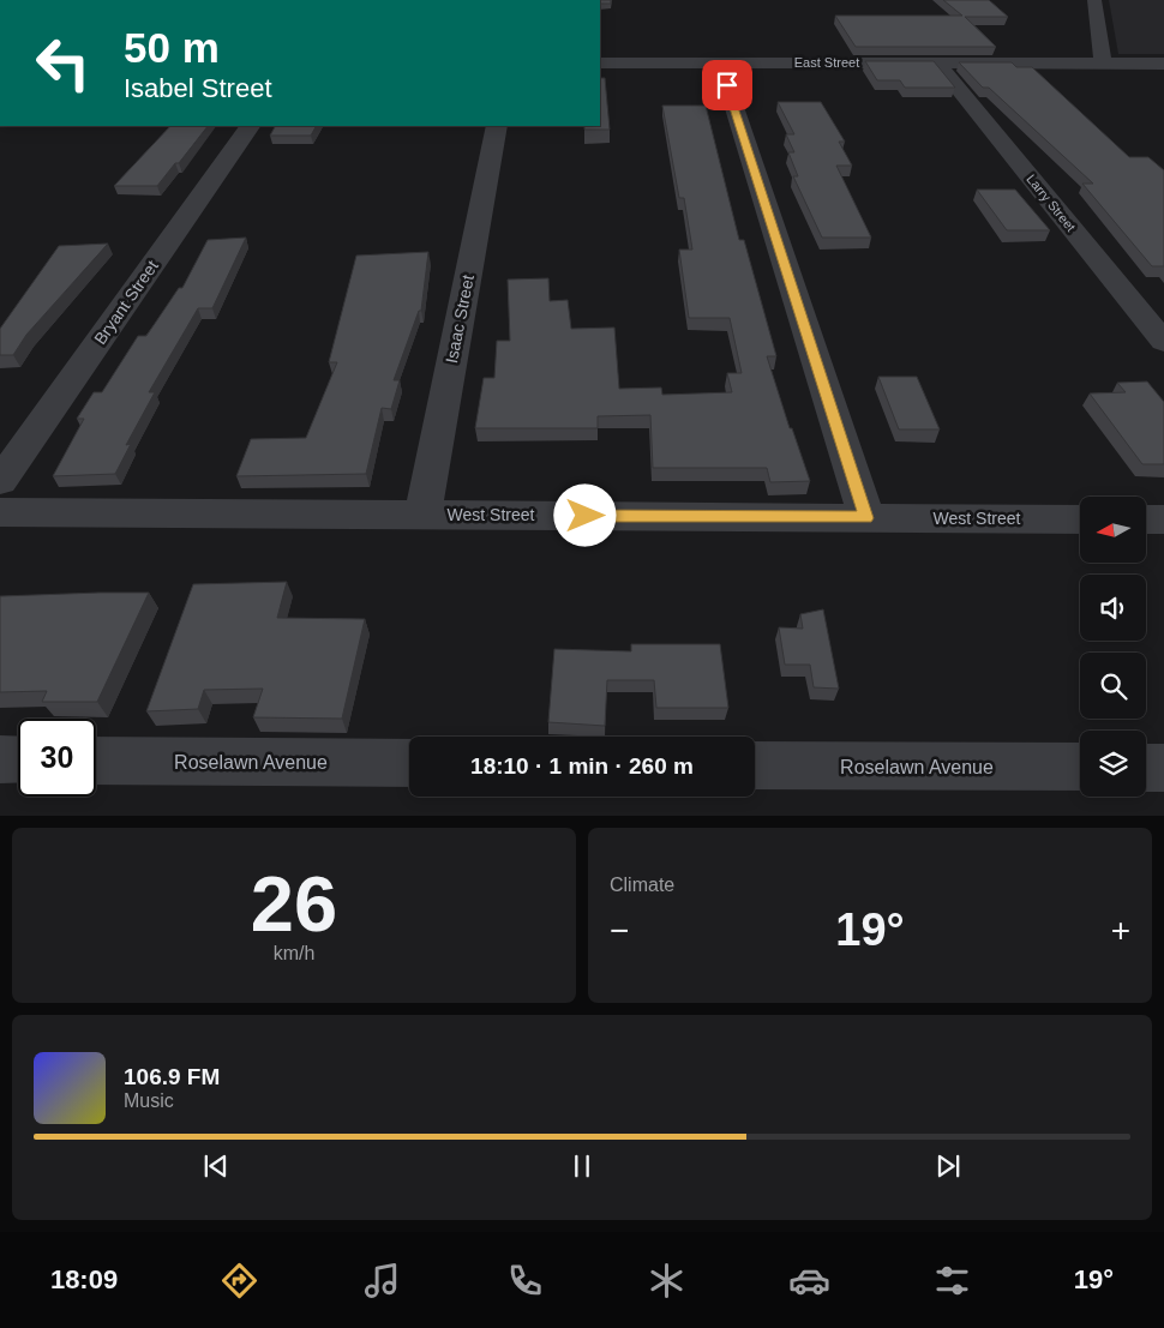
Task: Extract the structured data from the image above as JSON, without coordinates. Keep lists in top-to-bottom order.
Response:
{
  "streets": {
    "street": [
      "East Street",
      "Larry Street",
      "Bryant Street",
      "Isaac Street",
      "West Street",
      "Roselawn Avenue"
    ]
  },
  "crossings": [
    ["East Street", "Larry Street"],
    ["Isaac Street", "West Street"]
  ],
  "north": "left",
  "page": {
    "turn": ["50 m", "Isabel Street"],
    "limit": "30",
    "trip": "18:10 · 1 min · 260 m",
    "tile": [
      ["26", "km/h"],
      "Climate"
    ],
    "heat": ["−", "19°", "+"],
    "song": ["106.9 FM", "Music"],
    "tabs": ["18:09", "19°"]
  }
}
